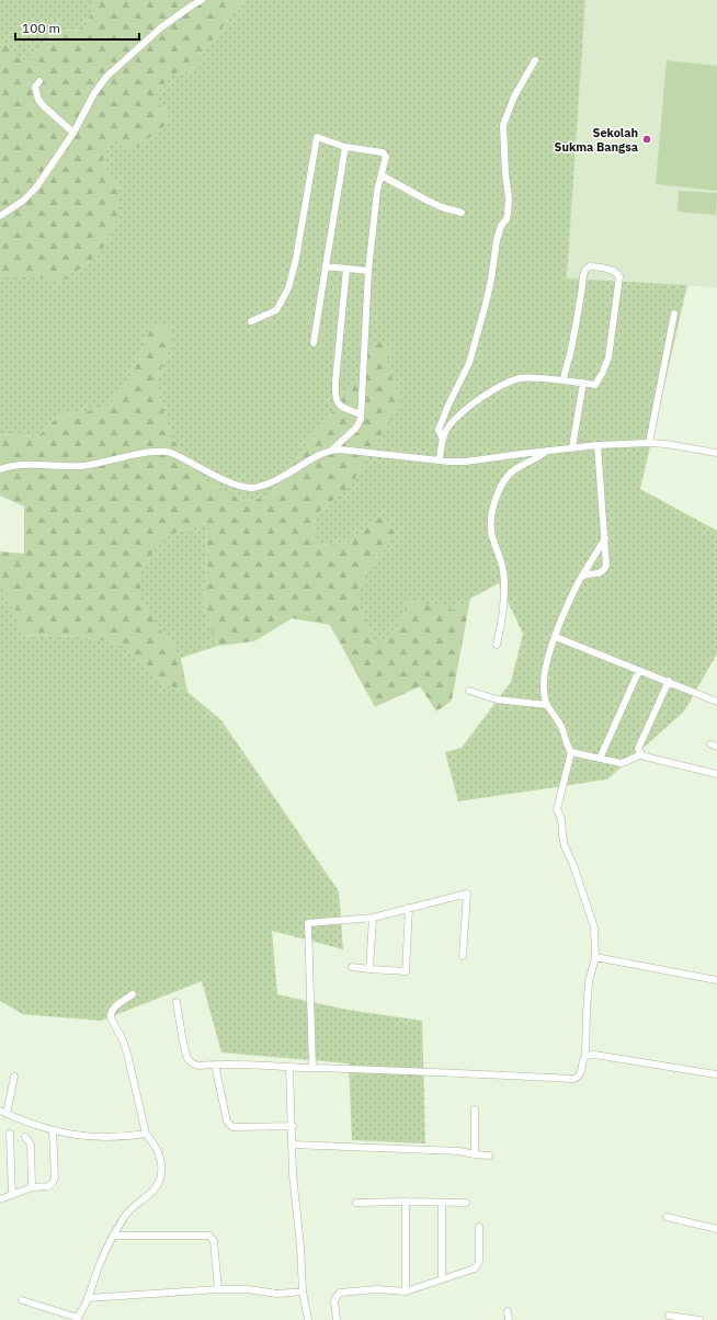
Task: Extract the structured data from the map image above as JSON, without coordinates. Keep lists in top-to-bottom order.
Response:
{
  "places": ["Sekolah Sukma Bangsa"],
  "scale_bar": "100 m"
}
